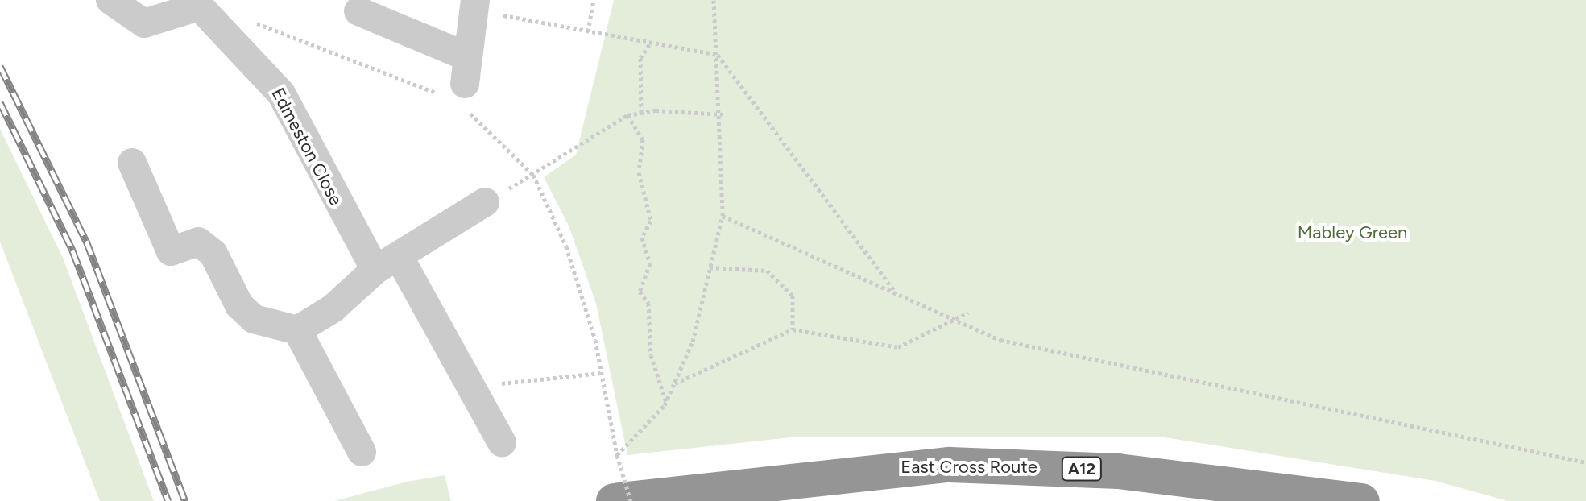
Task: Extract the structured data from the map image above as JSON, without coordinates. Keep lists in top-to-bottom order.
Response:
{
  "streets": {
    "highway": ["East Cross Route", "A12"],
    "street": ["Edmeston Close"]
  },
  "parks": ["Mabley Green"]
}
